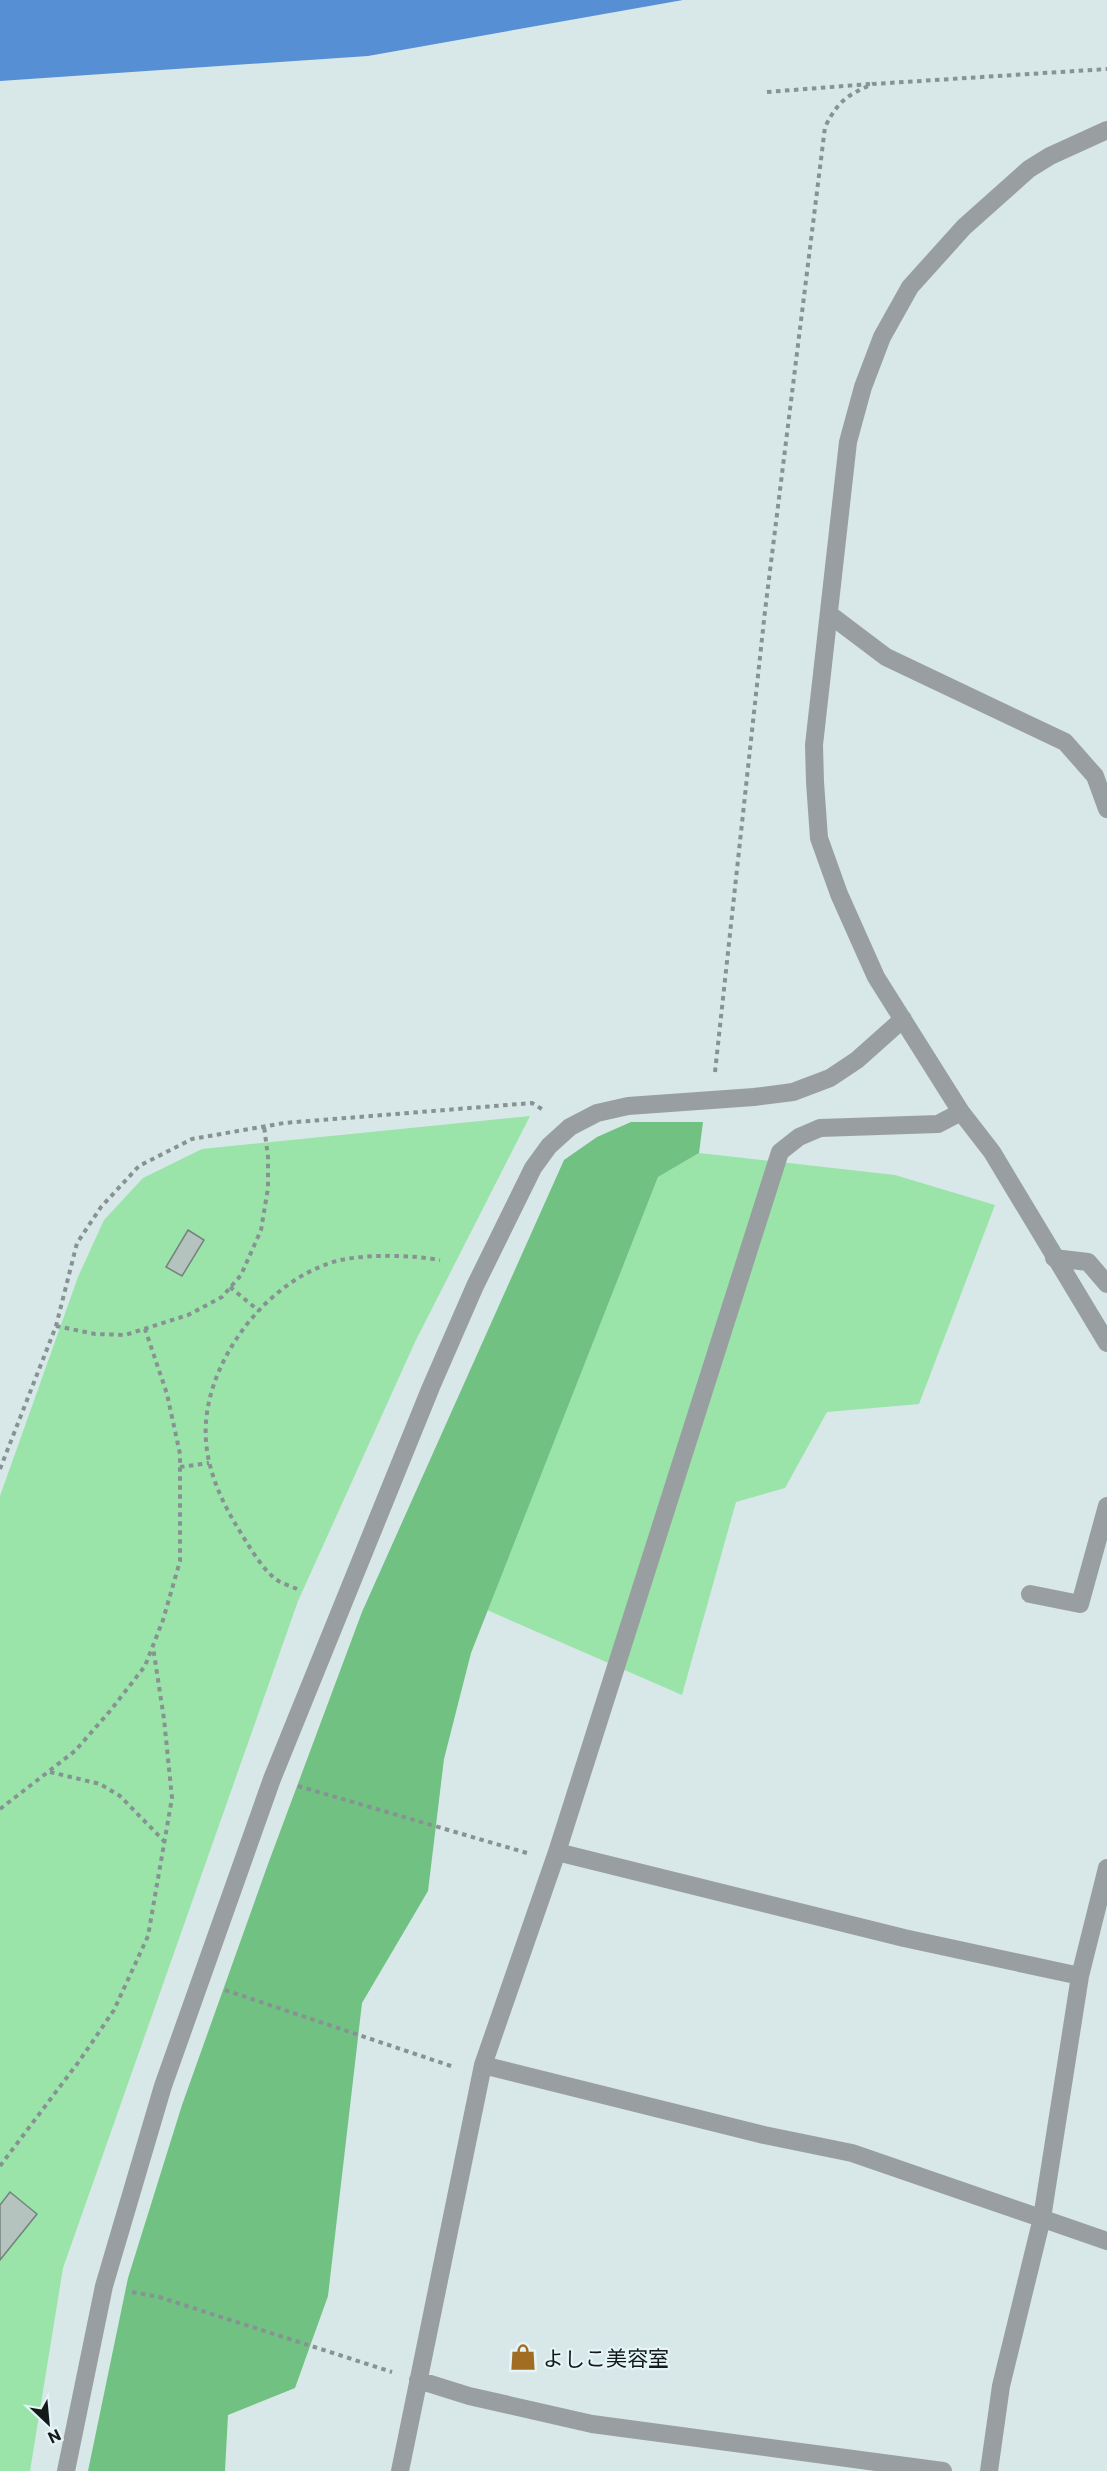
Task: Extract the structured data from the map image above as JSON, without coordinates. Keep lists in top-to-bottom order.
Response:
{
  "places": {
    "shop": ["よしこ美容室"]
  },
  "north": "bottom right"
}
